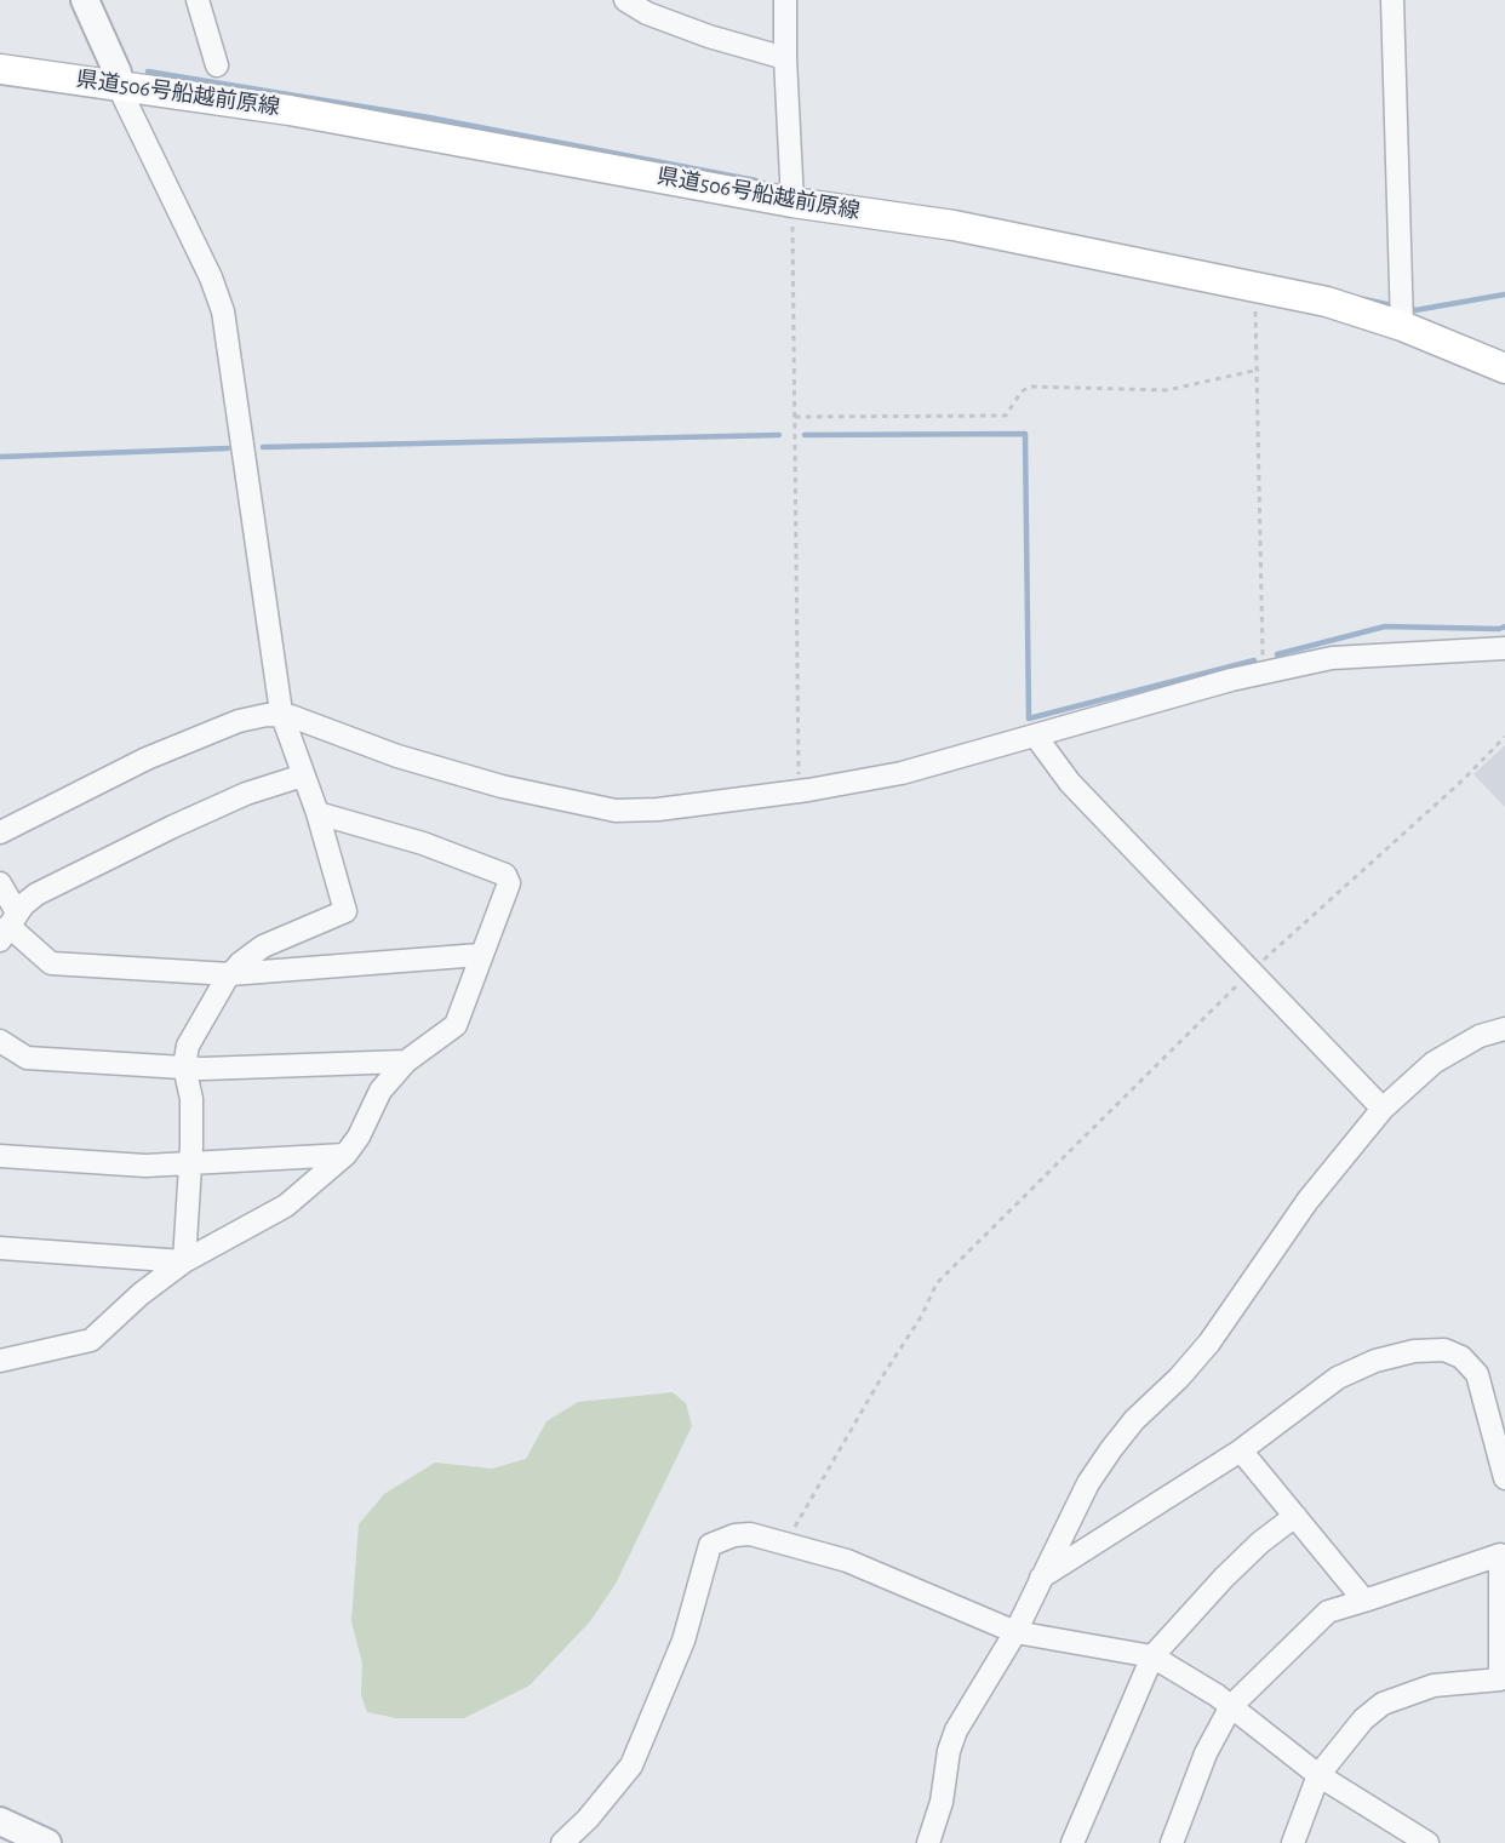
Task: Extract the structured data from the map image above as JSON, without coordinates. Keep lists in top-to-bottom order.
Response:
{
  "streets": {
    "main road": ["県道506号船越前原線"]
  }
}
